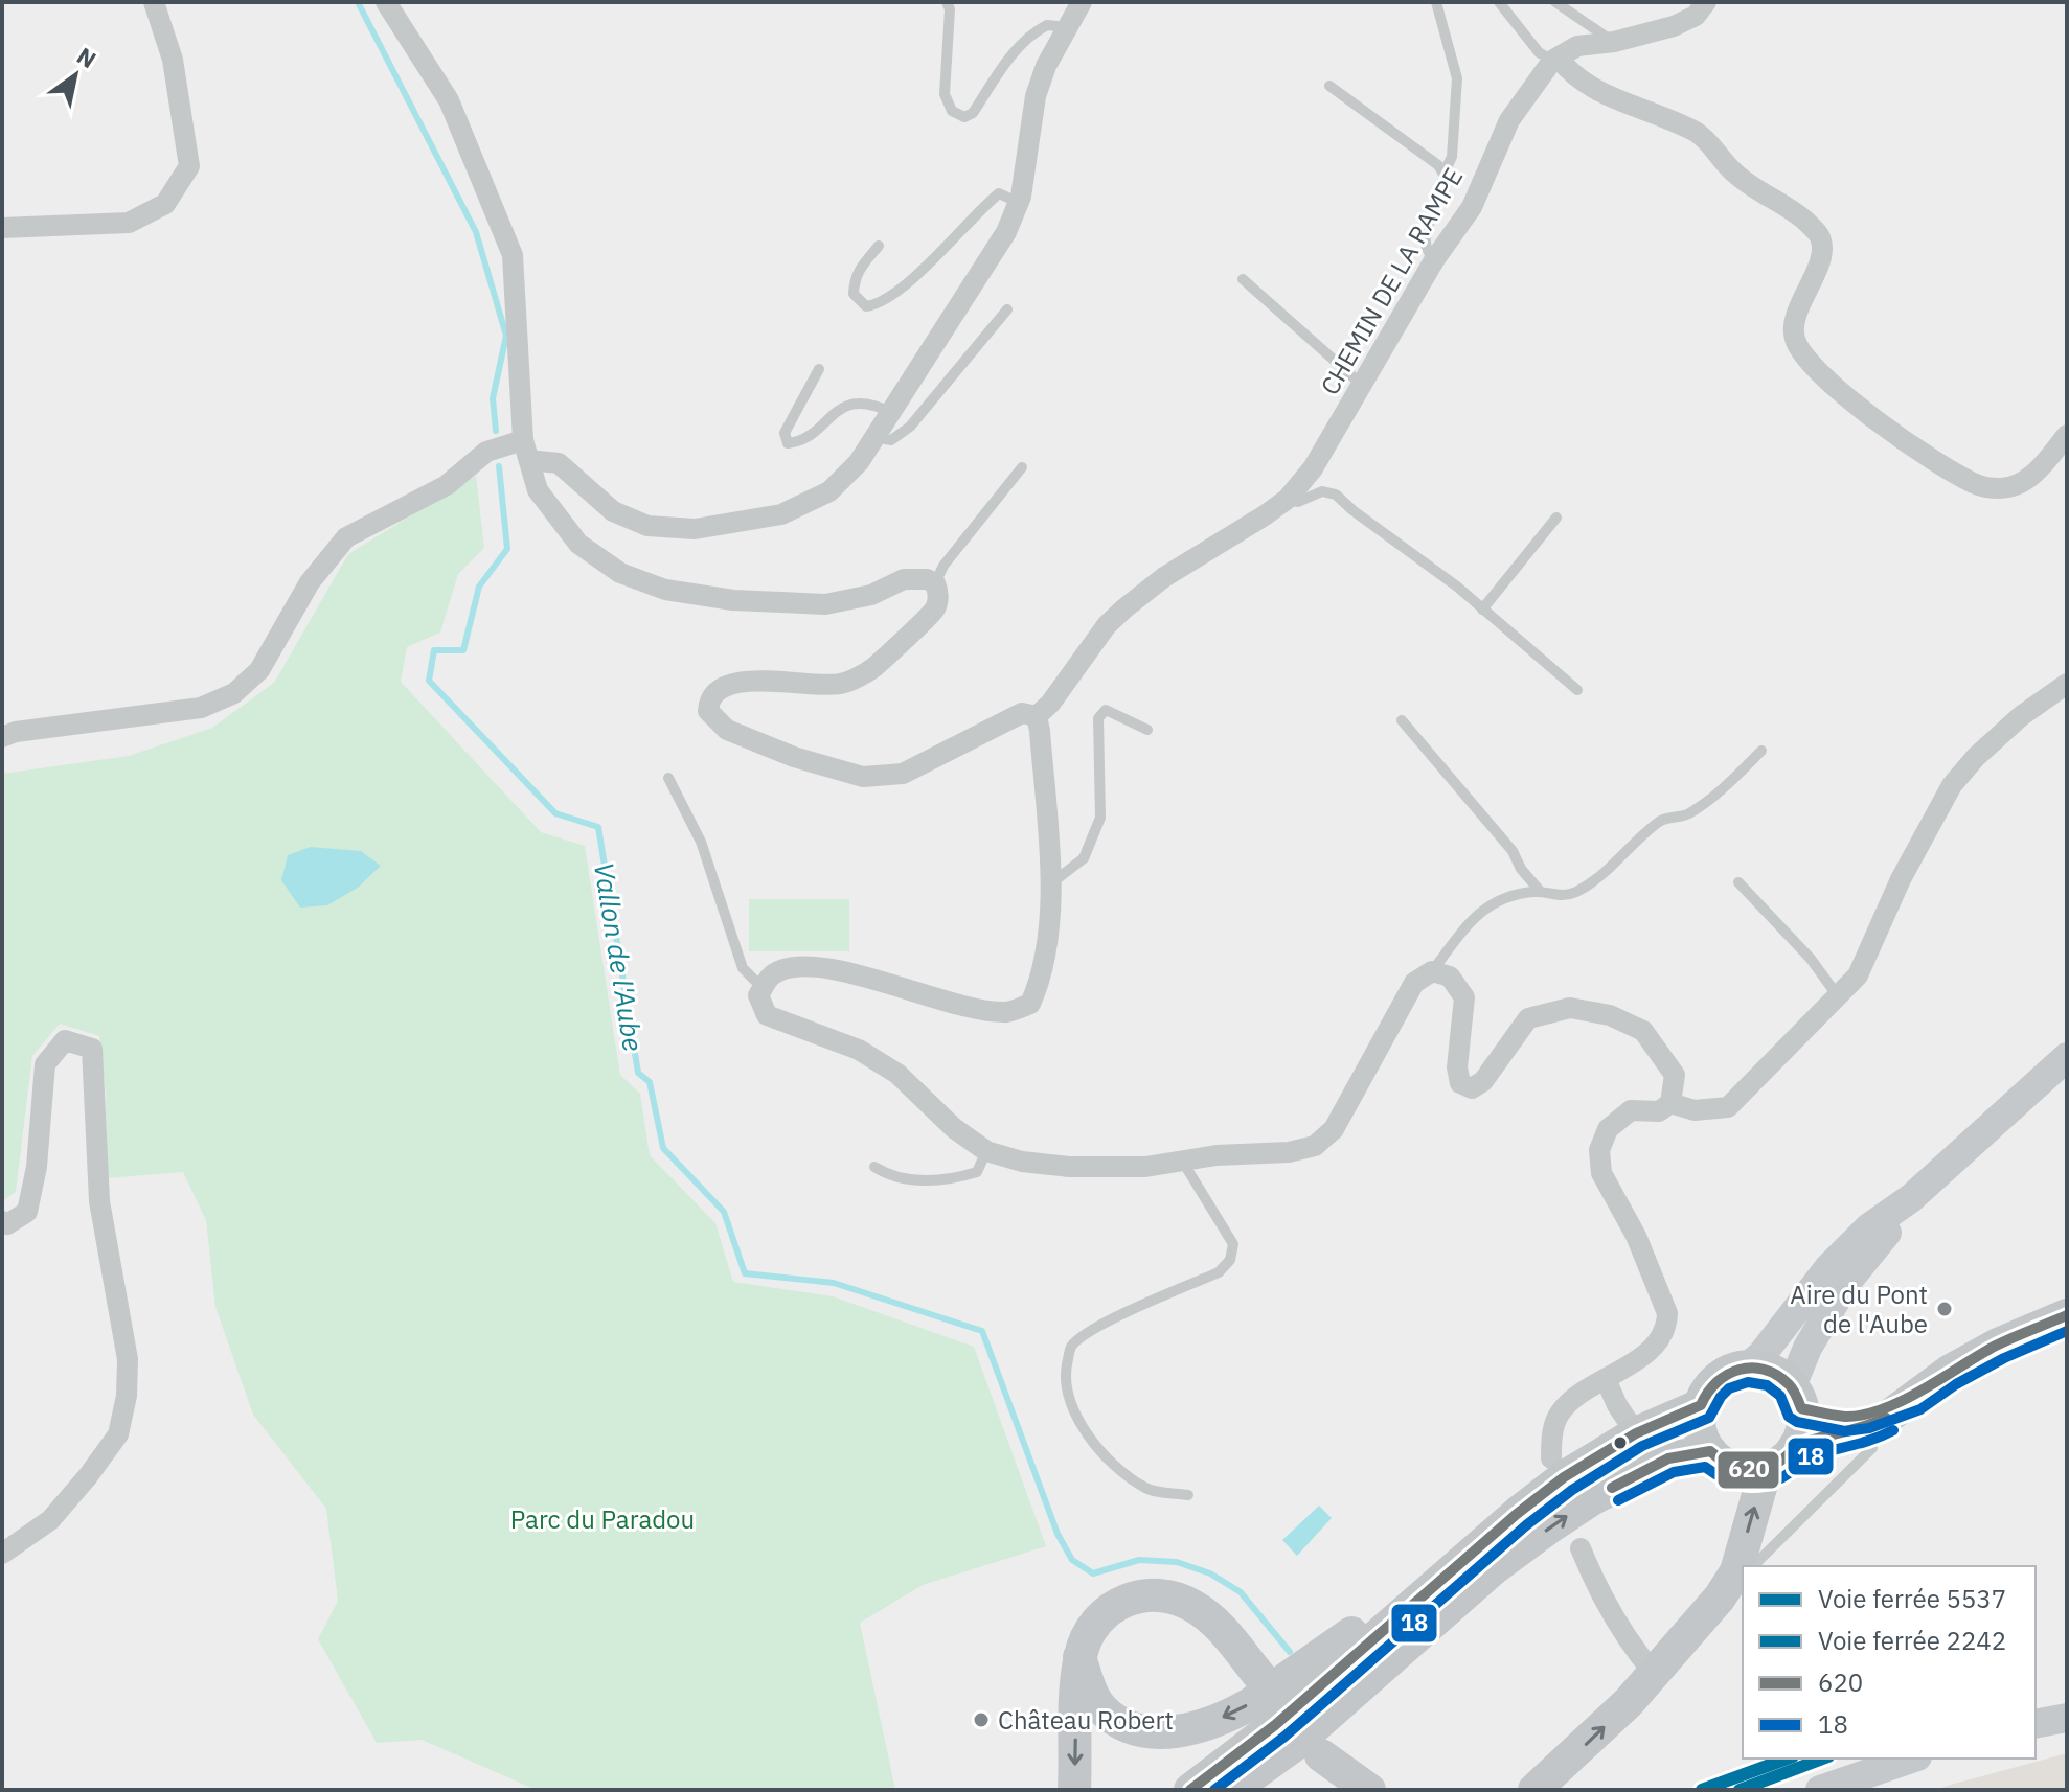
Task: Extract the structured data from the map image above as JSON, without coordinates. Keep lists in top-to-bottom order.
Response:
{
  "streets": {
    "street": ["CHEMIN DE LA RAMPE"]
  },
  "water": ["Vallon de l'Aube"],
  "parks": ["Parc du Paradou"],
  "places": ["Aire du Pont de l'Aube", "Château Robert"],
  "lines": [
    "transit line 620",
    "transit line 18",
    "rail line 5537",
    "rail line 2242"
  ],
  "legend": [
    "Voie ferrée 5537",
    "Voie ferrée 2242",
    "620",
    "18"
  ],
  "north": "top right"
}
